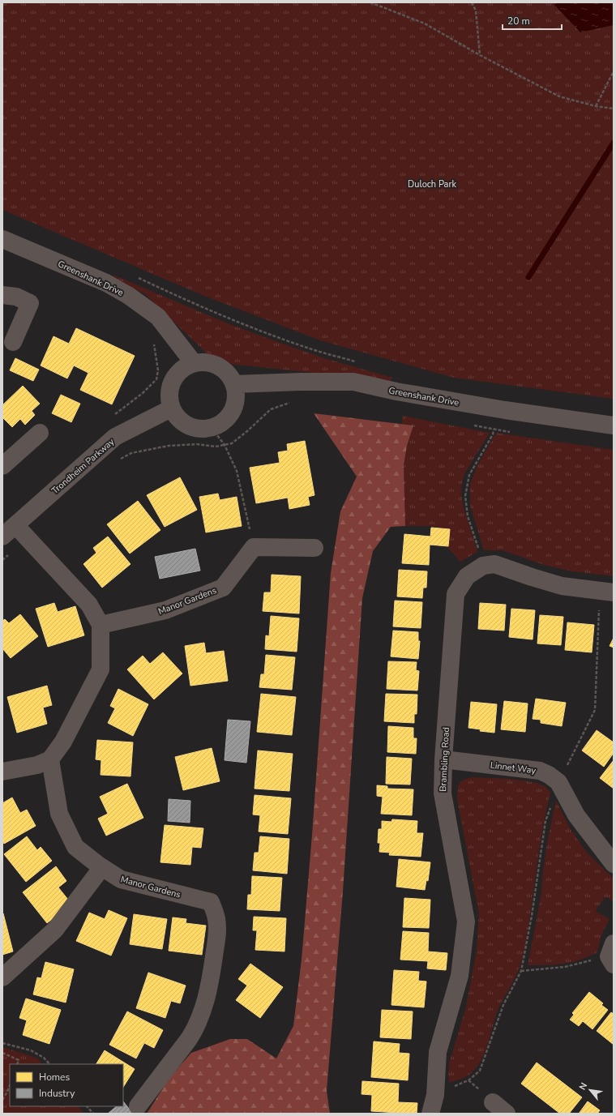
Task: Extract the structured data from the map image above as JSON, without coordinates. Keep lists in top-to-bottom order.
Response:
{
  "streets": {
    "street": [
      "Greenshank Drive",
      "Trondheim Parkway",
      "Manor Gardens",
      "Brambling Road",
      "Linnet Way"
    ]
  },
  "crossings": [
    ["Greenshank Drive", "Trondheim Parkway"],
    ["Brambling Road", "Linnet Way"]
  ],
  "parks": ["Duloch Park"],
  "legend": ["Homes", "Industry"],
  "scale_bar": "20 m",
  "north": "top left"
}
